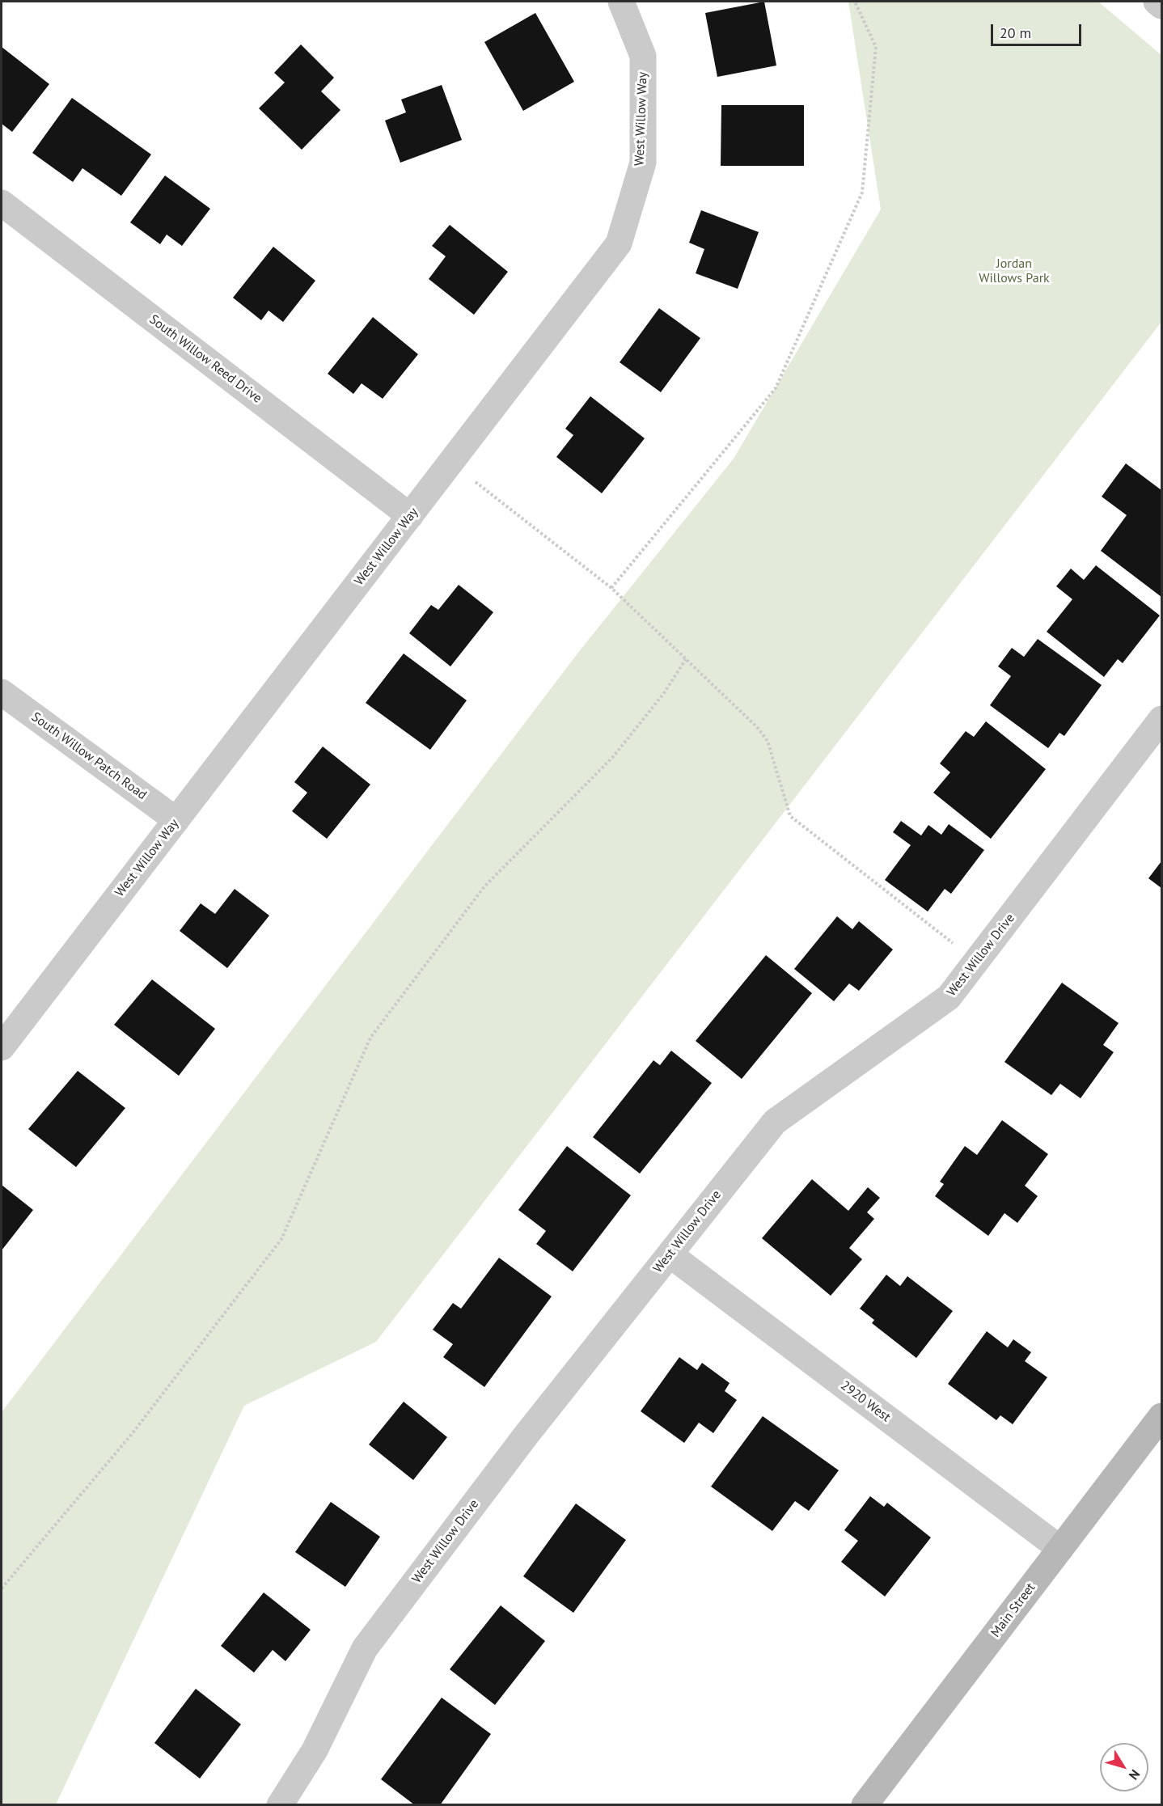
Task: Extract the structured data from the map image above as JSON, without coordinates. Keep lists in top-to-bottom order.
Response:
{
  "streets": {
    "main road": ["Main Street"],
    "street": [
      "West Willow Way",
      "South Willow Reed Drive",
      "South Willow Patch Road",
      "West Willow Drive",
      "2920 West"
    ]
  },
  "crossings": [
    ["West Willow Way", "South Willow Reed Drive"],
    ["West Willow Way", "South Willow Patch Road"],
    ["West Willow Drive", "2920 West"],
    ["2920 West", "Main Street"]
  ],
  "parks": ["Jordan Willows Park"],
  "scale_bar": "20 m",
  "north": "bottom right"
}
